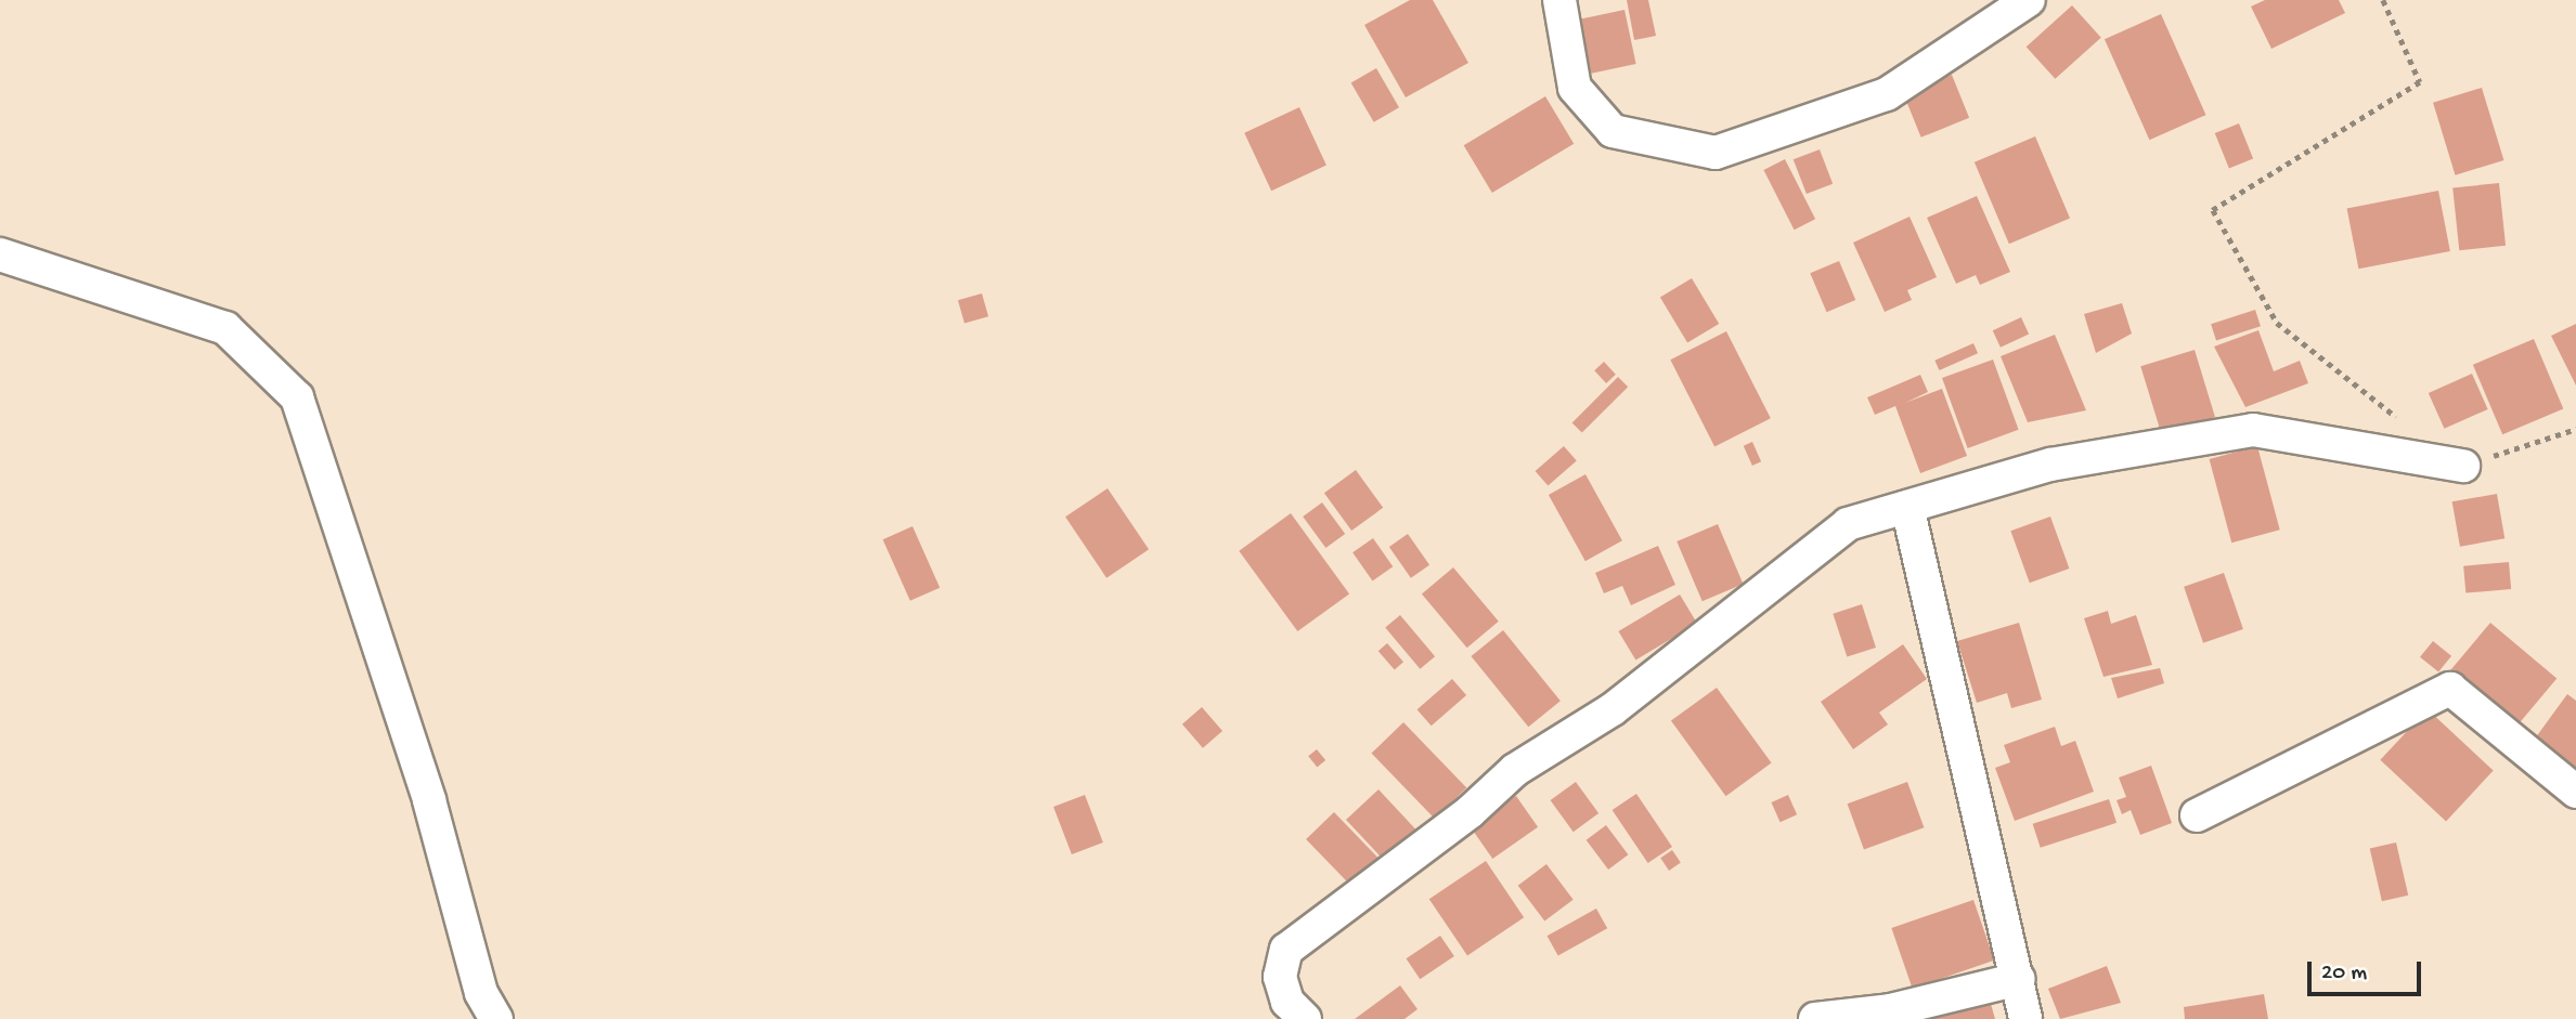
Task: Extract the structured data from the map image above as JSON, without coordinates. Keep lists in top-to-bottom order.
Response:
{
  "scale_bar": "20 m"
}
